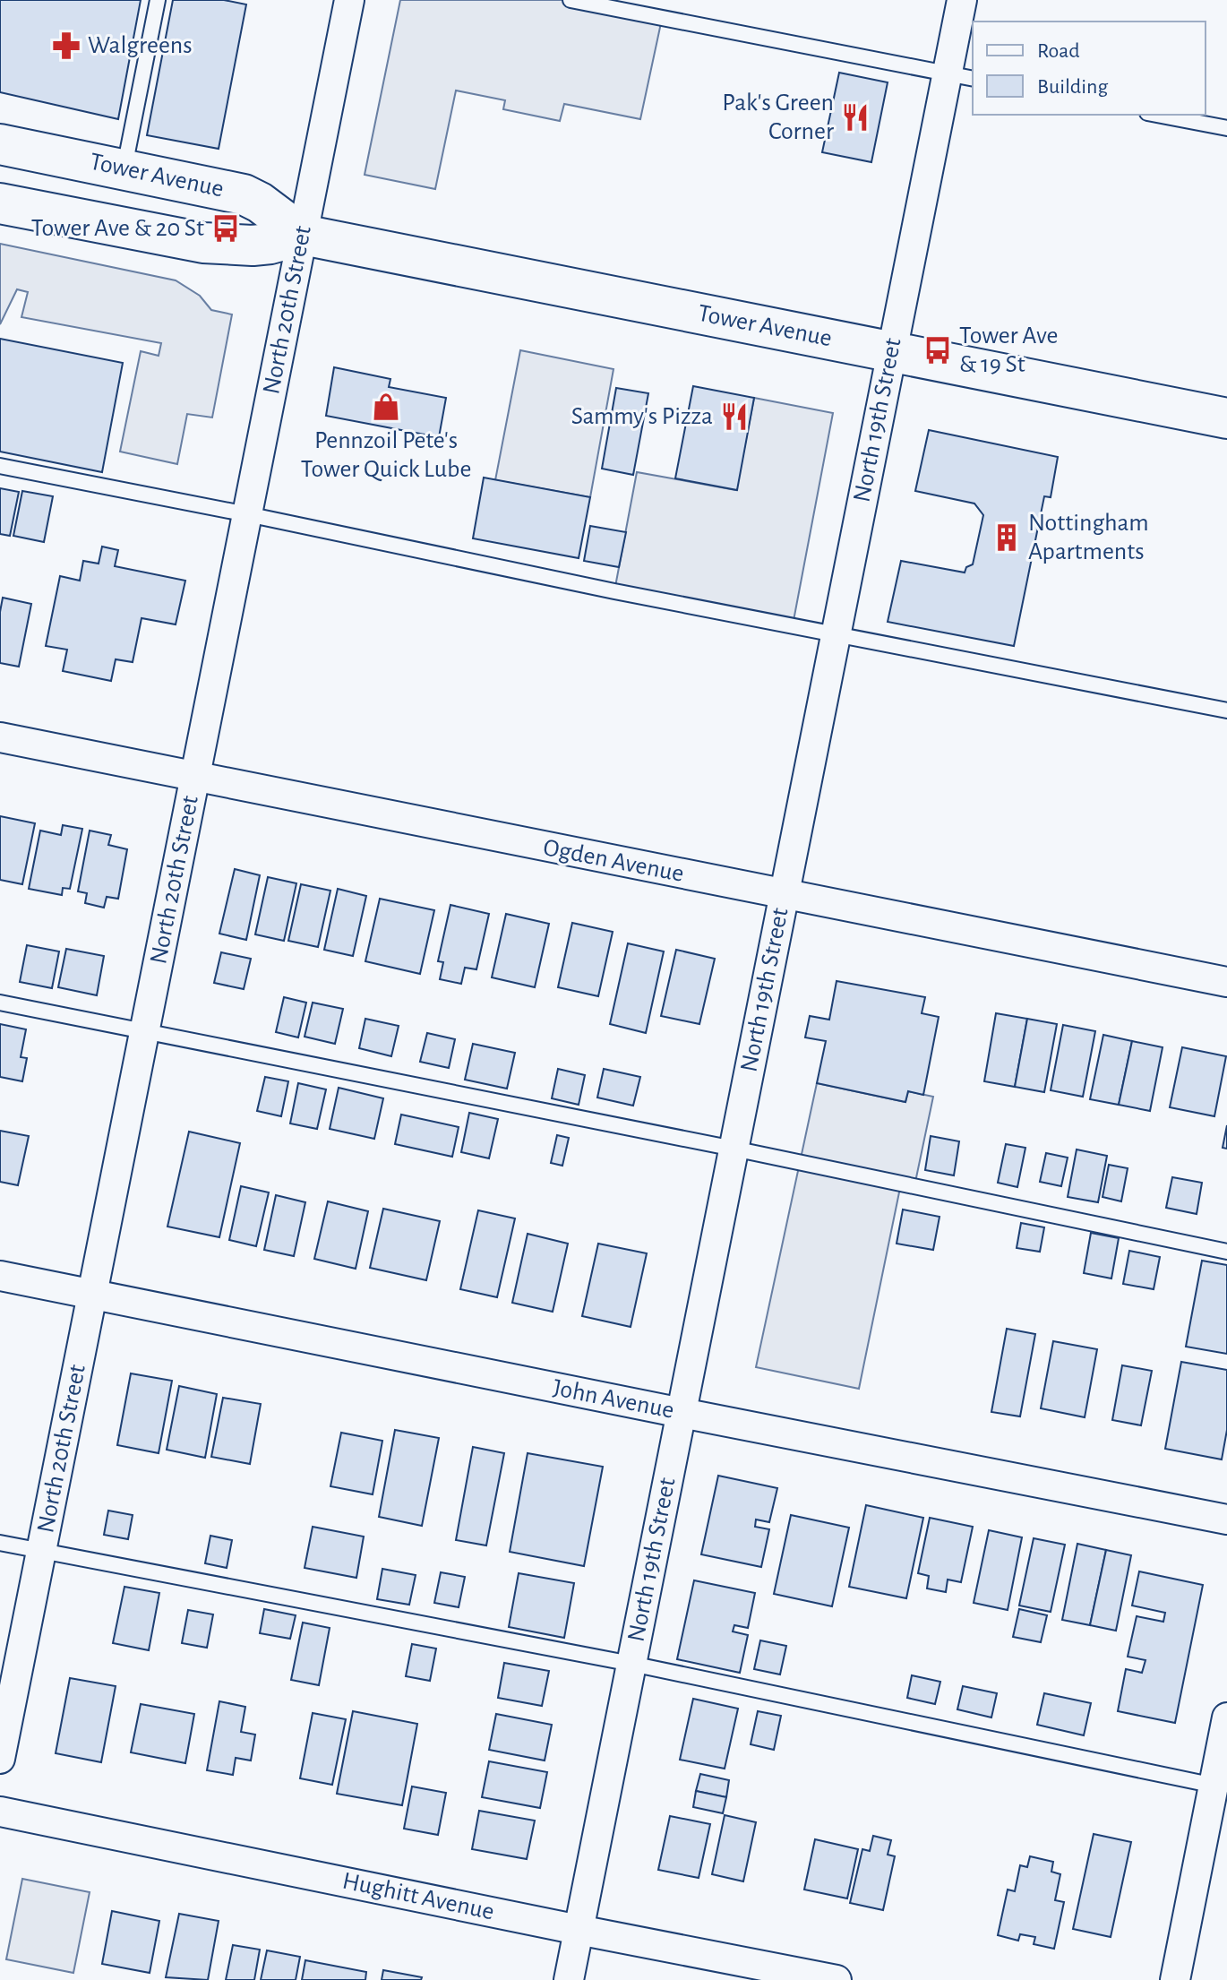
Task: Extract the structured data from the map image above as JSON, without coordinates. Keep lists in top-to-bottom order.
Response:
{
  "streets": {
    "main road": ["Tower Avenue"],
    "street": [
      "North 20th Street",
      "North 19th Street",
      "Ogden Avenue",
      "John Avenue",
      "Hughitt Avenue"
    ]
  },
  "crossings": [
    ["Tower Avenue", "North 20th Street"],
    ["Tower Avenue", "North 19th Street"],
    ["North 20th Street", "Ogden Avenue"],
    ["North 20th Street", "John Avenue"],
    ["North 19th Street", "Ogden Avenue"],
    ["North 19th Street", "John Avenue"],
    ["North 19th Street", "Hughitt Avenue"]
  ],
  "places": {
    "pharmacy": ["Walgreens"],
    "restaurant": ["Pak's Green Corner", "Sammy's Pizza"],
    "bus stop": ["Tower Ave & 20 St", "Tower Ave & 19 St"],
    "shop": ["Pennzoil Pete's Tower Quick Lube"],
    "building": ["Nottingham Apartments"]
  },
  "legend": ["Road", "Building"]
}
